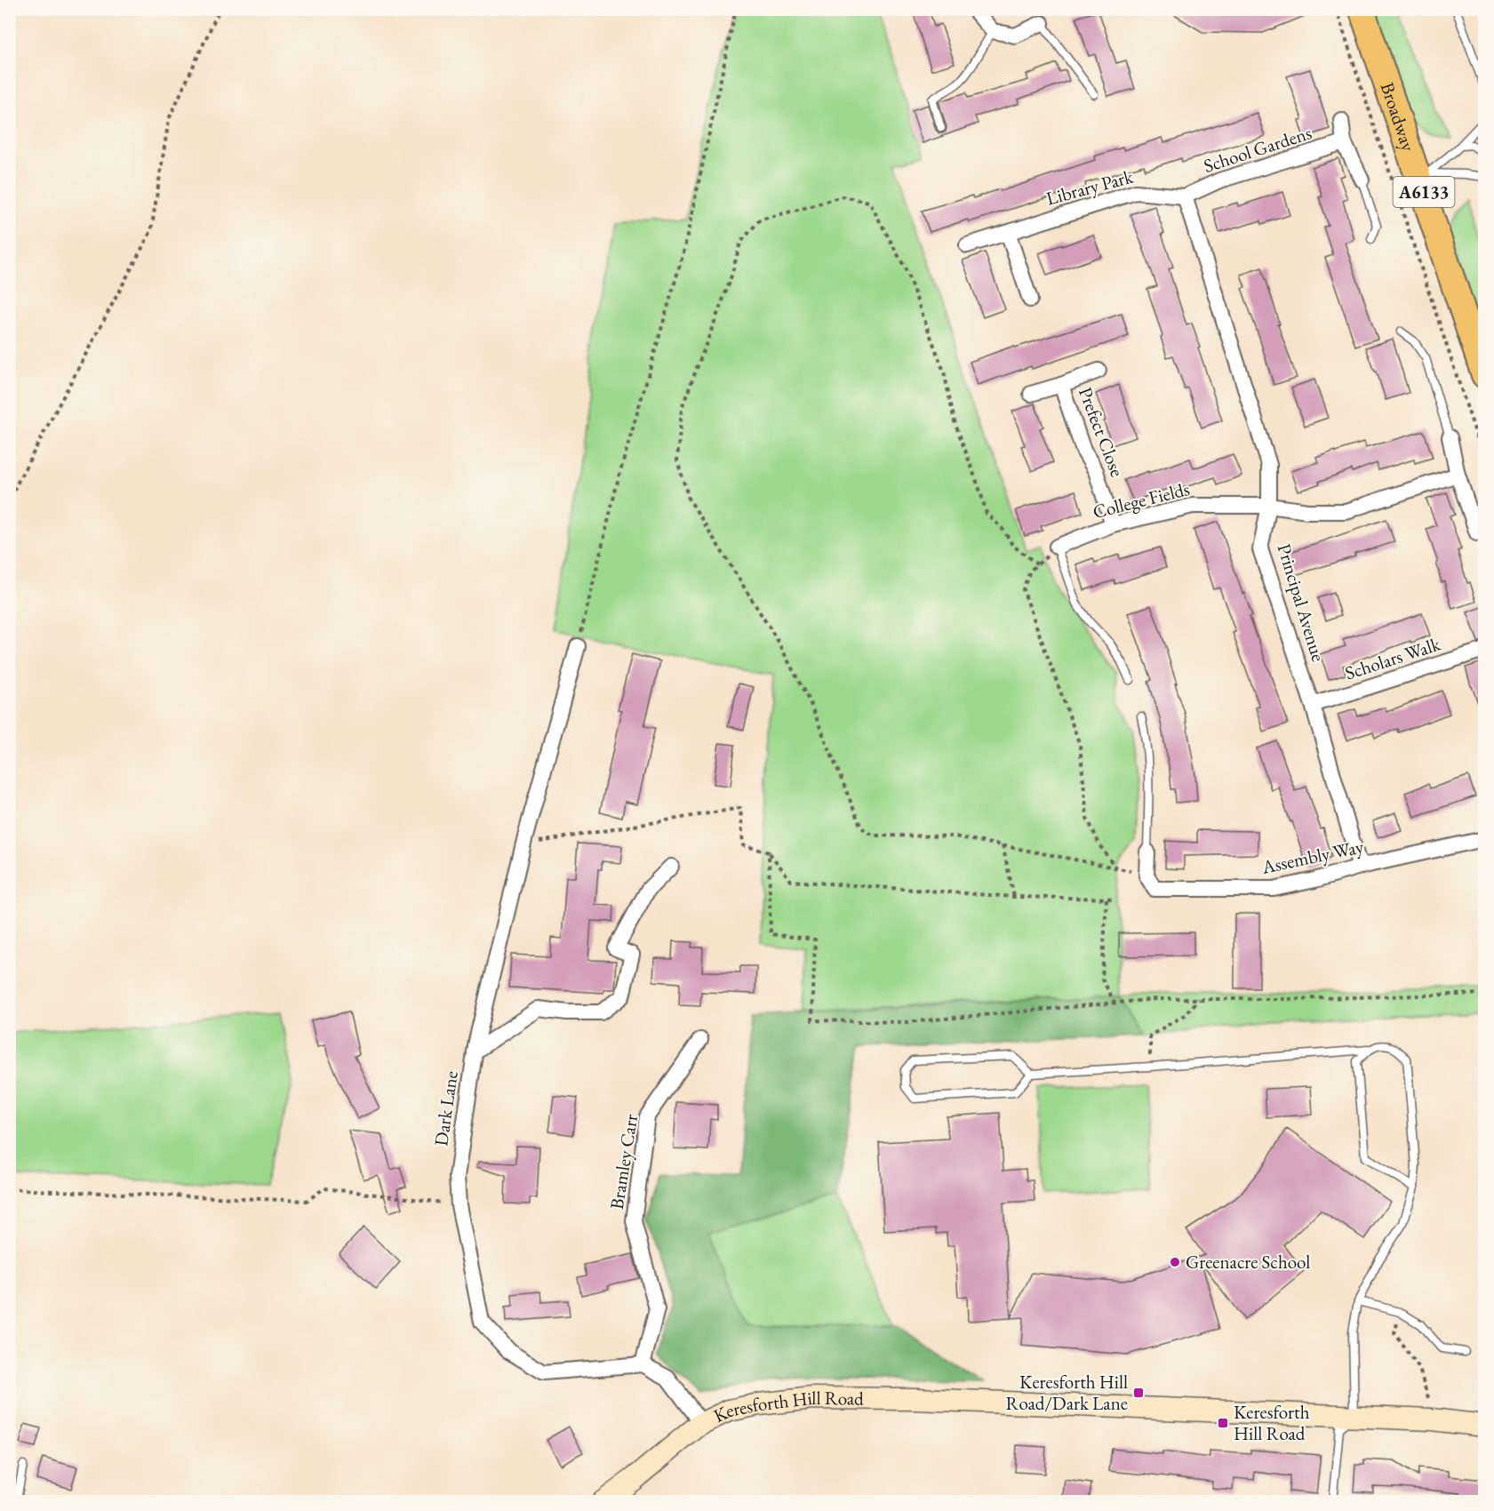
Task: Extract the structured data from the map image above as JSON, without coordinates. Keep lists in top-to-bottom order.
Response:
{
  "streets": {
    "highway": ["Broadway", "A6133"],
    "main road": ["Keresforth Hill Road"],
    "street": [
      "School Gardens",
      "Library Park",
      "Prefect Close",
      "College Fields",
      "Principal Avenue",
      "Scholars Walk",
      "Assembly Way",
      "Dark Lane",
      "Bramley Carr"
    ]
  },
  "crossings": [
    ["School Gardens", "Library Park"],
    ["School Gardens", "Principal Avenue"],
    ["Library Park", "Principal Avenue"],
    ["Prefect Close", "College Fields"],
    ["College Fields", "Principal Avenue"],
    ["Principal Avenue", "Scholars Walk"],
    ["Principal Avenue", "Assembly Way"],
    ["Dark Lane", "Bramley Carr"]
  ],
  "places": {
    "other": ["Greenacre School"],
    "transit": ["Keresforth Hill Road/Dark Lane", "Keresforth Hill Road"]
  }
}
